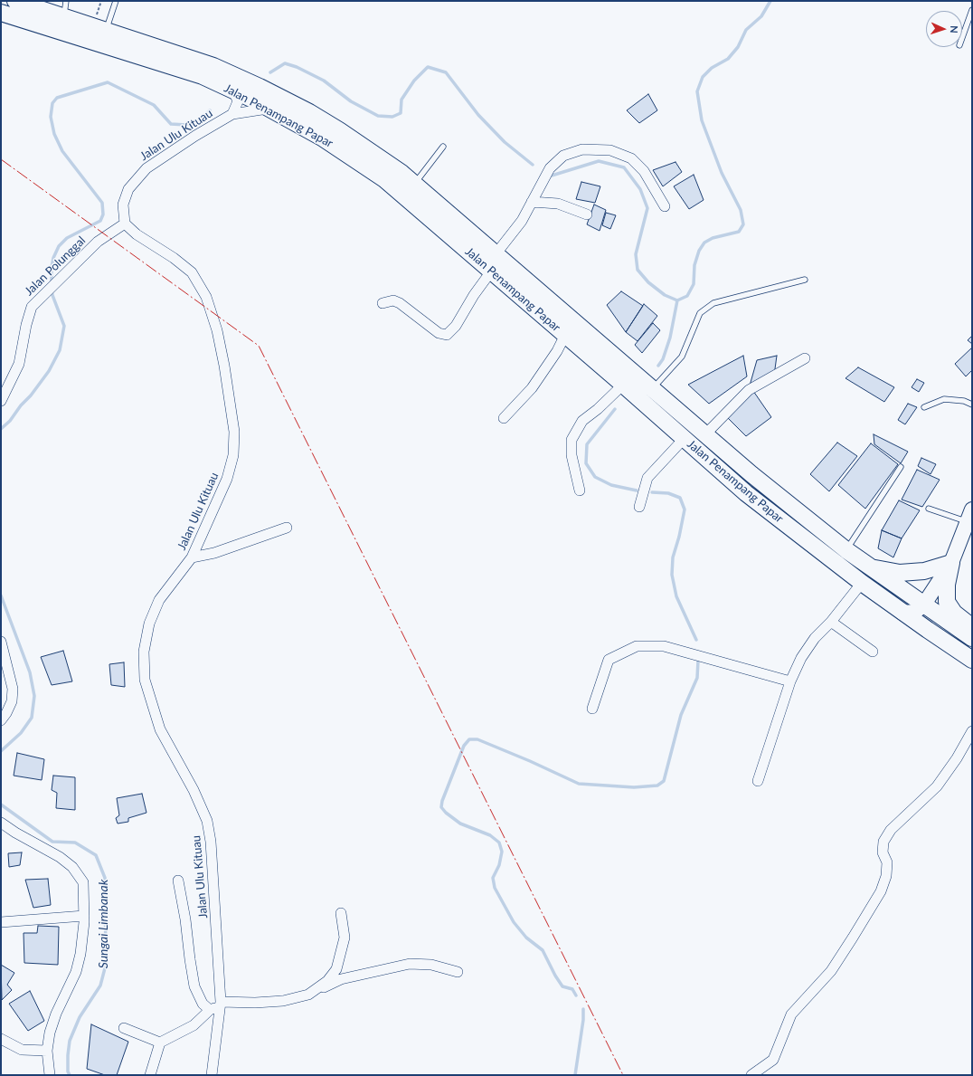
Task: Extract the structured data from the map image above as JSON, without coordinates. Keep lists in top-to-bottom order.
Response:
{
  "streets": {
    "main road": ["Jalan Penampang Papar"],
    "street": ["Jalan Ulu Kituau", "Jalan Polunggal"]
  },
  "crossings": [
    ["Jalan Penampang Papar", "Jalan Ulu Kituau"],
    ["Jalan Ulu Kituau", "Jalan Polunggal"]
  ],
  "water": ["Sungai Limbanak"],
  "north": "right"
}
